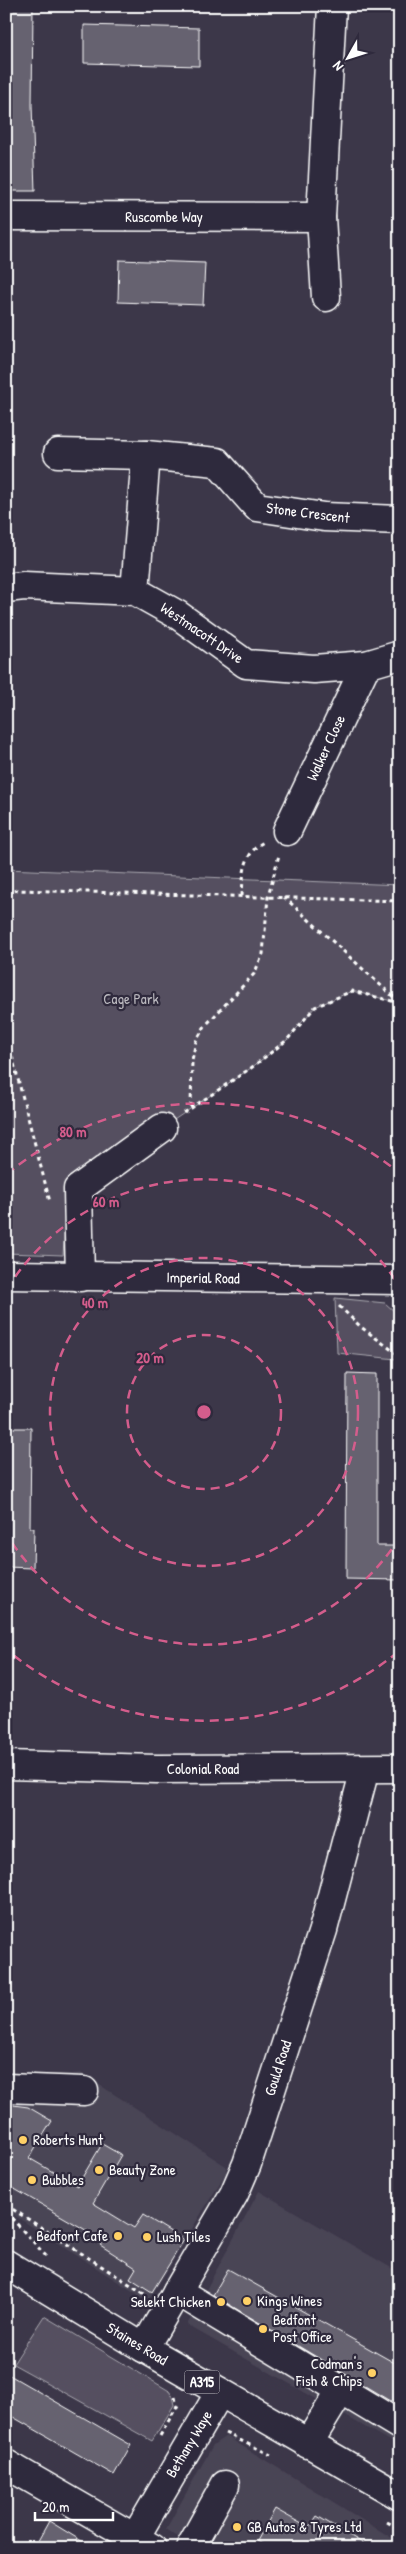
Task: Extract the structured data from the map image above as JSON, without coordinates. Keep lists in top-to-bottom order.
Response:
{
  "streets": {
    "street": [
      "Ruscombe Way",
      "Stone Crescent",
      "Westmacott Drive",
      "Walker Close",
      "Imperial Road",
      "Colonial Road",
      "Gould Road",
      "Staines Road",
      "A315",
      "Bethany Waye"
    ]
  },
  "crossings": [
    ["Westmacott Drive", "Walker Close"],
    ["Colonial Road", "Gould Road"],
    ["Gould Road", "Staines Road"],
    ["Staines Road", "Bethany Waye"]
  ],
  "parks": ["Cage Park"],
  "places": [
    "Roberts Hunt",
    "Beauty Zone",
    "Bubbles",
    "Bedfont Cafe",
    "Lush Tiles",
    "Kings Wines",
    "Selekt Chicken",
    "Bedfont Post Office",
    "Codman's Fish & Chips",
    "GB Autos & Tyres Ltd"
  ],
  "scale_bar": "20 m",
  "north": "bottom left",
  "rings": [
    "80 m",
    "60 m",
    "40 m",
    "20 m"
  ]
}
